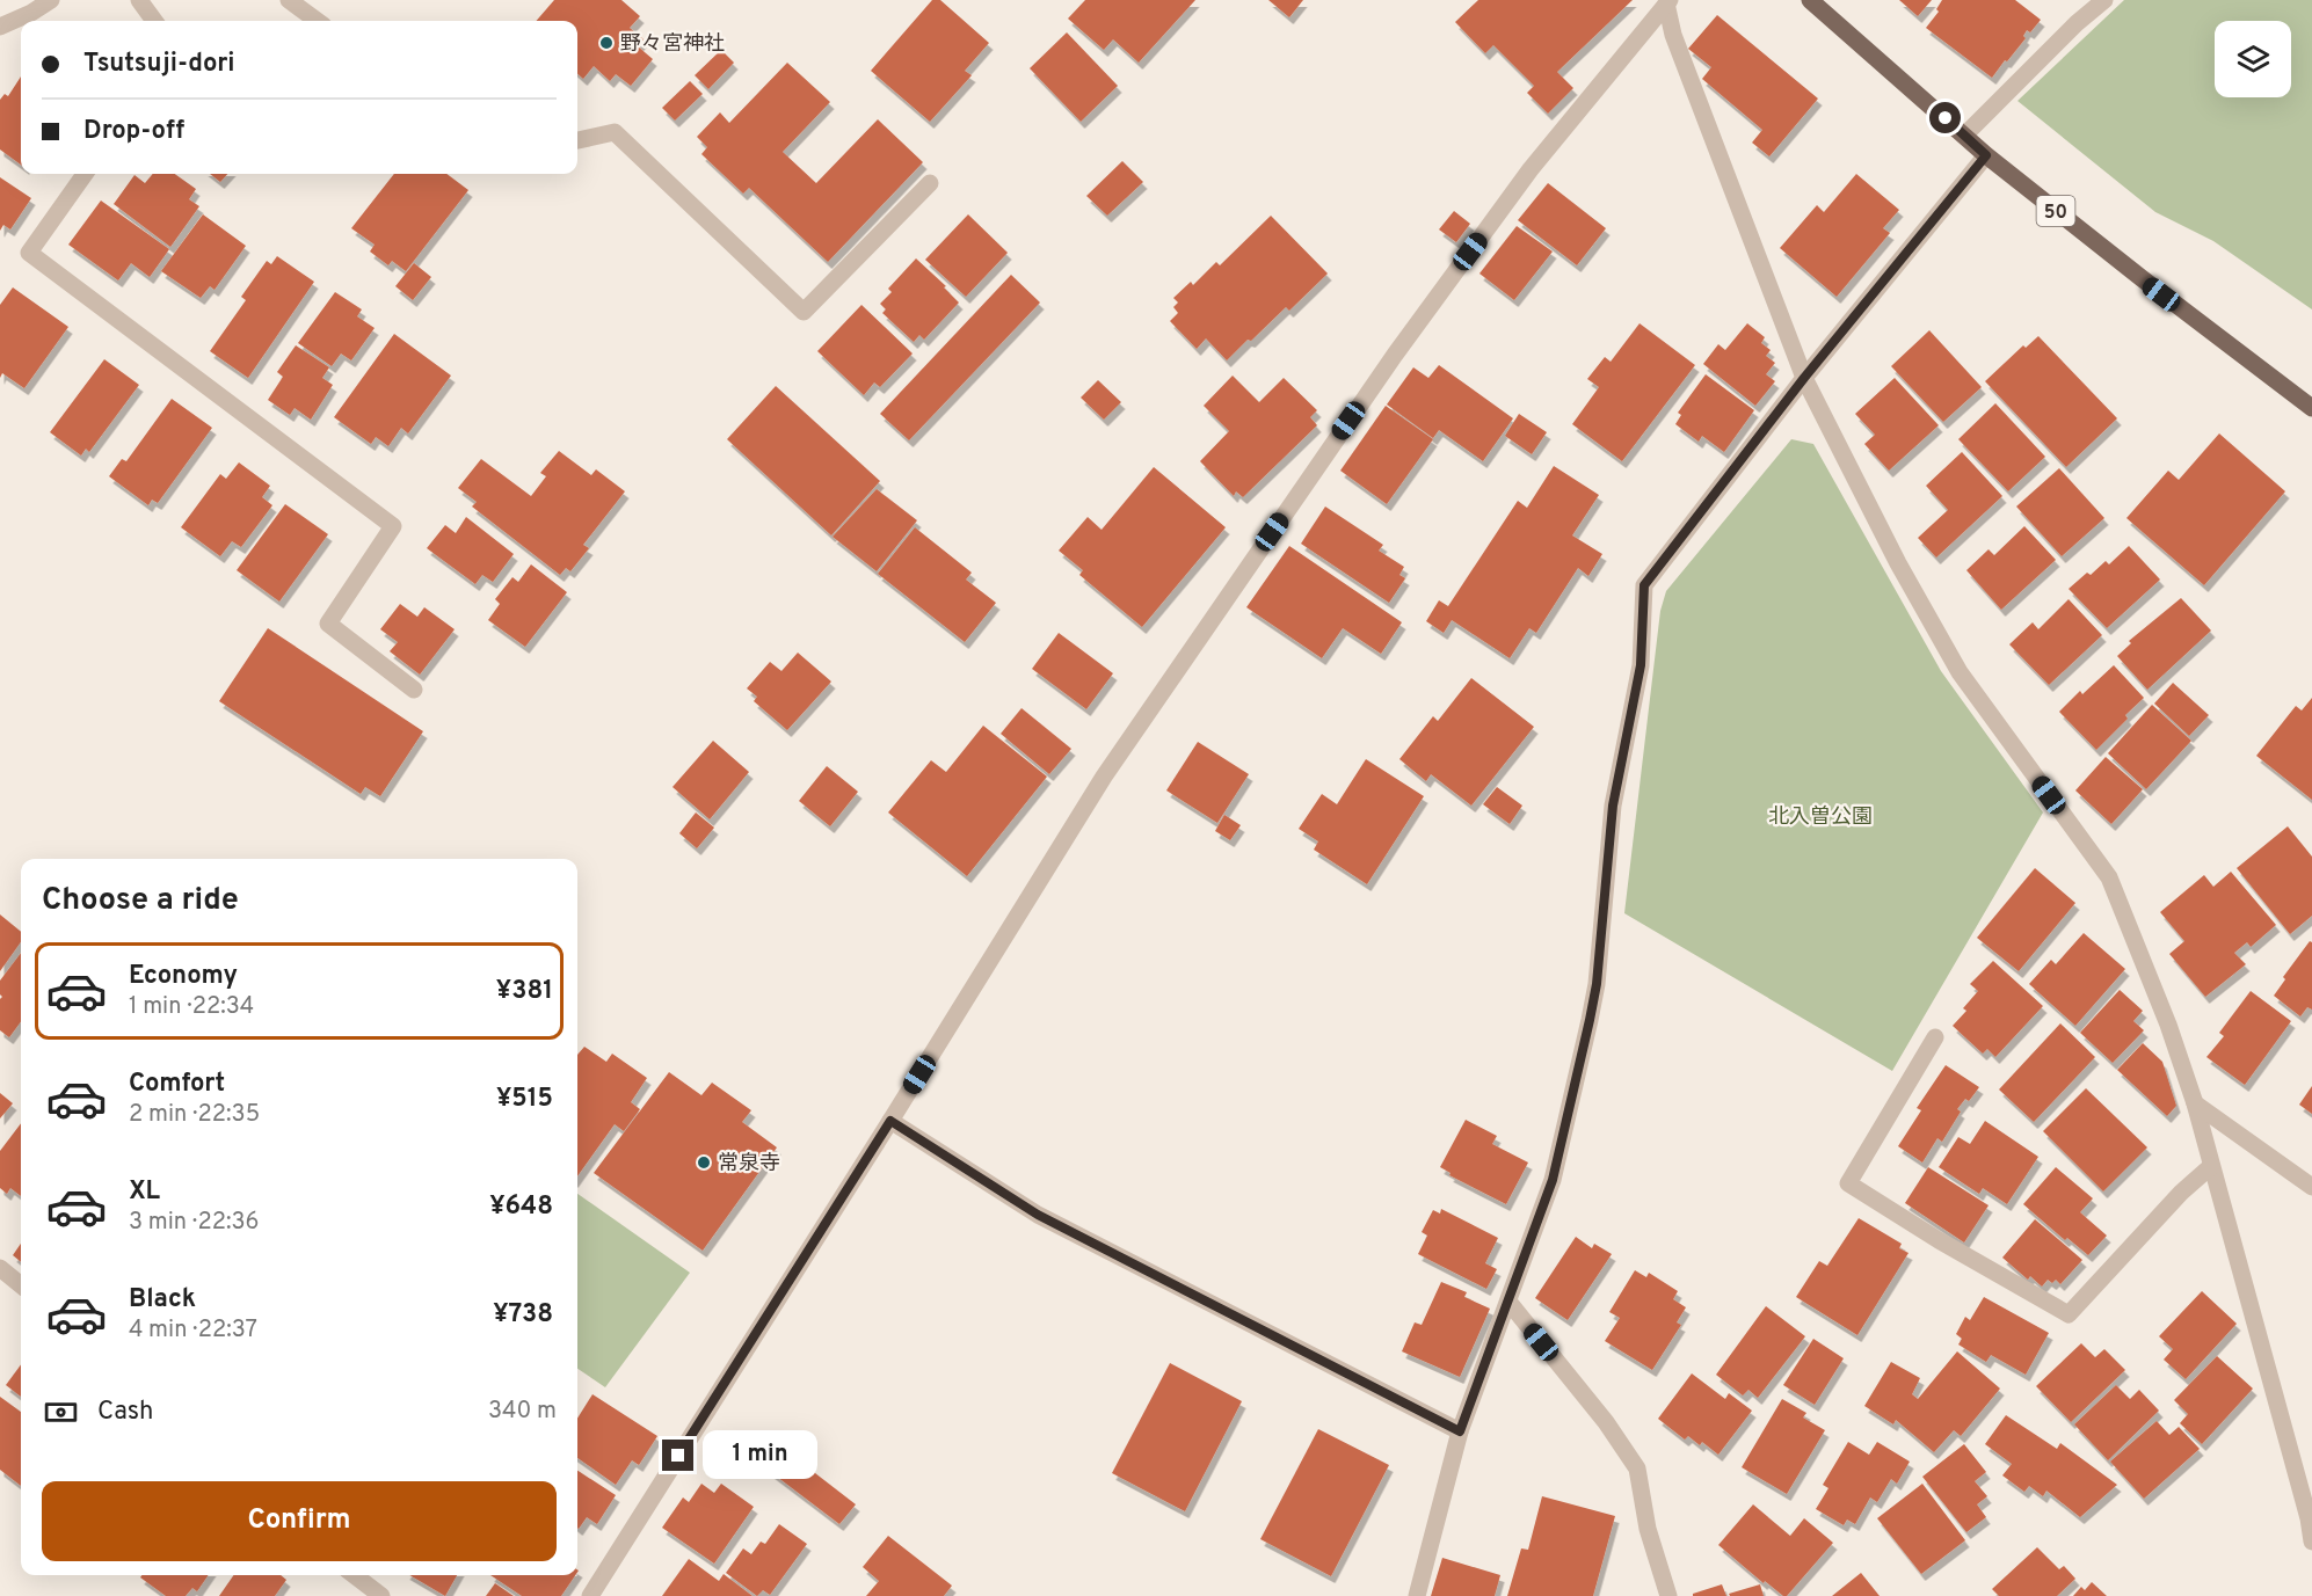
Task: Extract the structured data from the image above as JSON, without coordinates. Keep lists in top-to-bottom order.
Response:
{
  "streets": {
    "main road": ["50"]
  },
  "parks": ["北入曽公園"],
  "places": ["野々宮神社", "常泉寺"],
  "page": {
    "banner": ["Tsutsuji-dori", "Drop-off"],
    "heading": "Choose a ride",
    "list": [
      {
        "name": "Economy",
        "note": "1 min · 22:34",
        "value": "¥381"
      },
      {
        "name": "Comfort",
        "note": "2 min · 22:35",
        "value": "¥515"
      },
      {
        "name": "XL",
        "note": "3 min · 22:36",
        "value": "¥648"
      },
      {
        "name": "Black",
        "note": "4 min · 22:37",
        "value": "¥738"
      }
    ],
    "pay": ["Cash", "340 m"],
    "bubble": "1 min",
    "buttons": "Confirm"
  }
}
